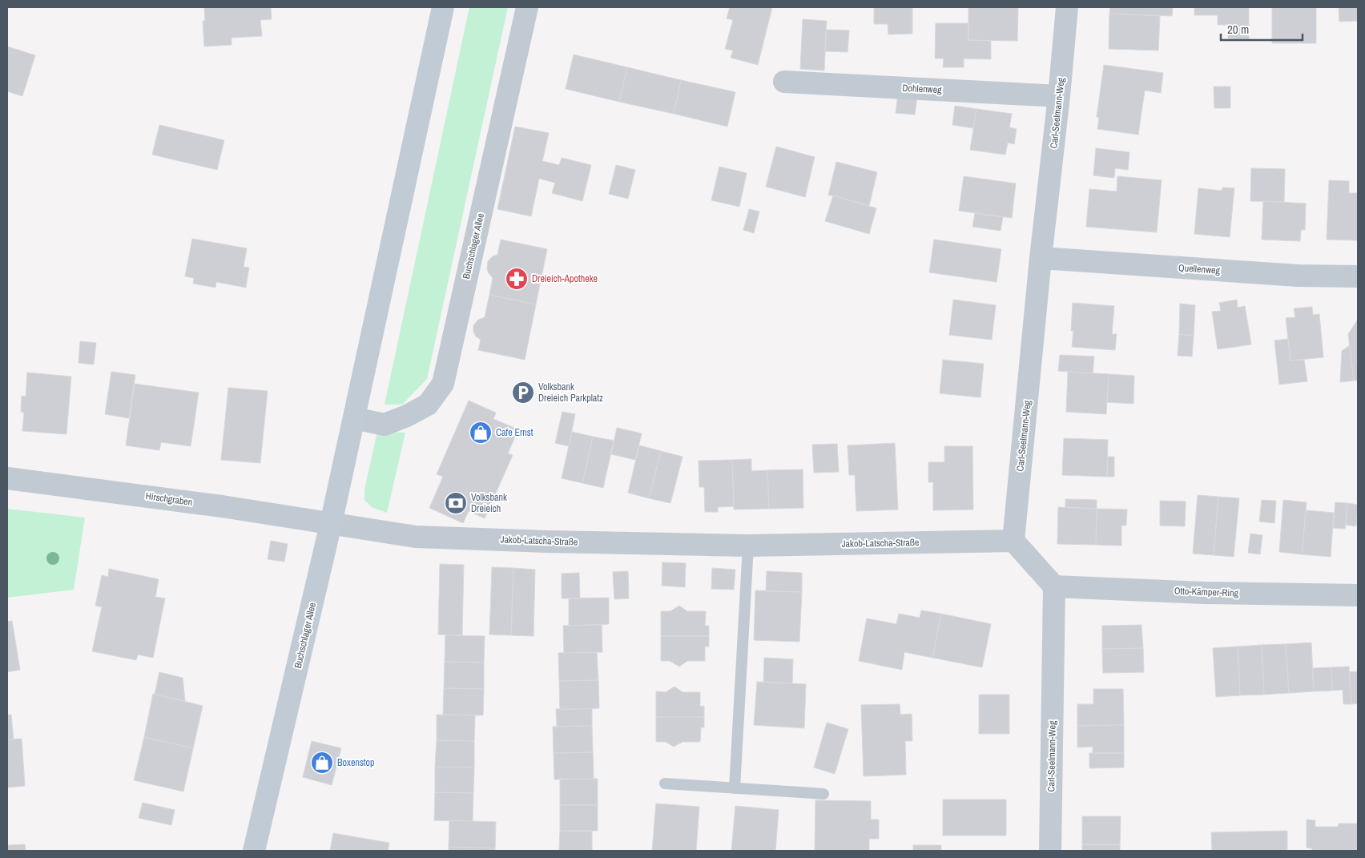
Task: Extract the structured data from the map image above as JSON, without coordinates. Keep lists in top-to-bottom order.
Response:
{
  "streets": {
    "main road": ["Buchschlager Allee"],
    "street": [
      "Dohlenweg",
      "Carl-Seelmann-Weg",
      "Quellenweg",
      "Hirschgraben",
      "Jakob-Latscha-Straße",
      "Otto-Kämper-Ring"
    ]
  },
  "crossings": [
    ["Dohlenweg", "Carl-Seelmann-Weg"],
    ["Carl-Seelmann-Weg", "Quellenweg"],
    ["Carl-Seelmann-Weg", "Jakob-Latscha-Straße"],
    ["Carl-Seelmann-Weg", "Otto-Kämper-Ring"],
    ["Buchschlager Allee", "Hirschgraben"],
    ["Buchschlager Allee", "Jakob-Latscha-Straße"],
    ["Hirschgraben", "Jakob-Latscha-Straße"]
  ],
  "places": {
    "pharmacy": ["Dreieich-Apotheke"],
    "parking": ["Volksbank Dreieich Parkplatz"],
    "shop": ["Cafe Ernst", "Boxenstop"],
    "bank": ["Volksbank Dreieich"]
  },
  "scale_bar": "20 m"
}
